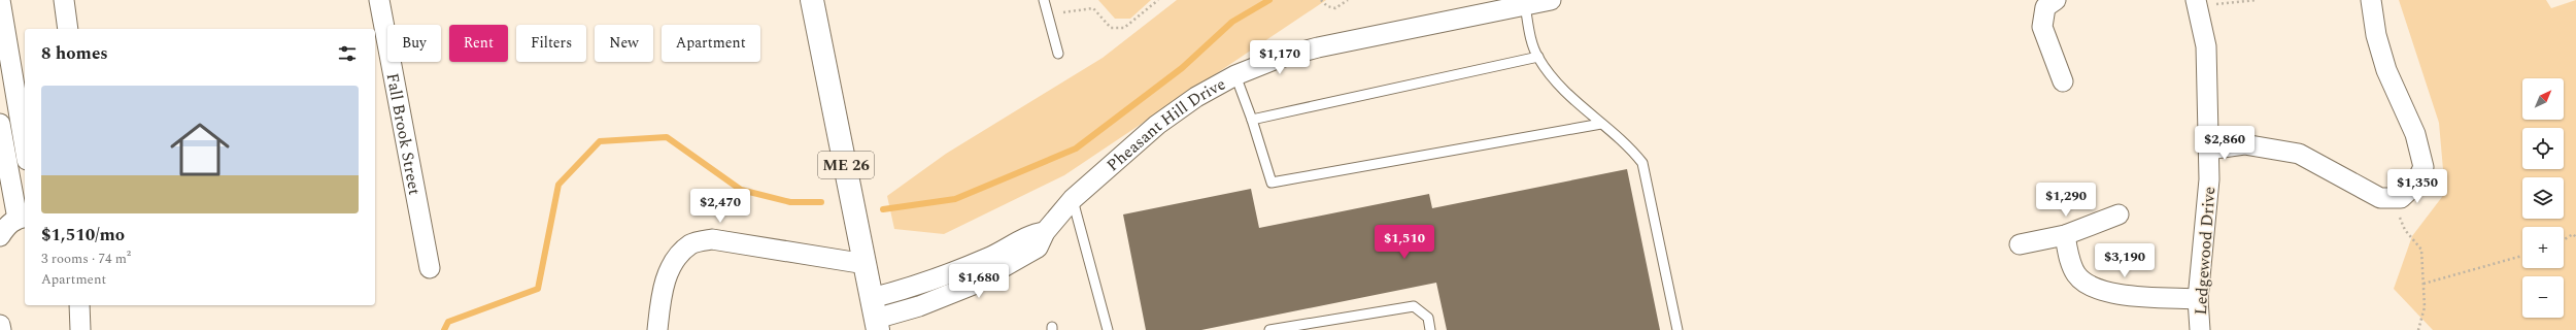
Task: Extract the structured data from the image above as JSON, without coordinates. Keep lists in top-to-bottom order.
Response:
{
  "streets": {
    "main road": ["ME 26"],
    "street": ["Pheasant Hill Drive", "Fall Brook Street", "Ledgewood Drive"]
  },
  "crossings": [
    ["Pheasant Hill Drive", "ME 26"]
  ],
  "north": "top right",
  "page": {
    "chip": [
      "Buy",
      "Rent",
      "Filters",
      "New",
      "Apartment"
    ],
    "heading": "8 homes",
    "price": [
      "$1,170",
      "$2,860",
      "$1,350",
      "$1,290",
      "$2,470",
      "$1,510",
      "$3,190",
      "$1,680"
    ],
    "map_buttons": ["+", "−"],
    "list": [
      {
        "name": "$1,510/mo",
        "note": "3 rooms · 74 m² · Apartment"
      }
    ]
  }
}
